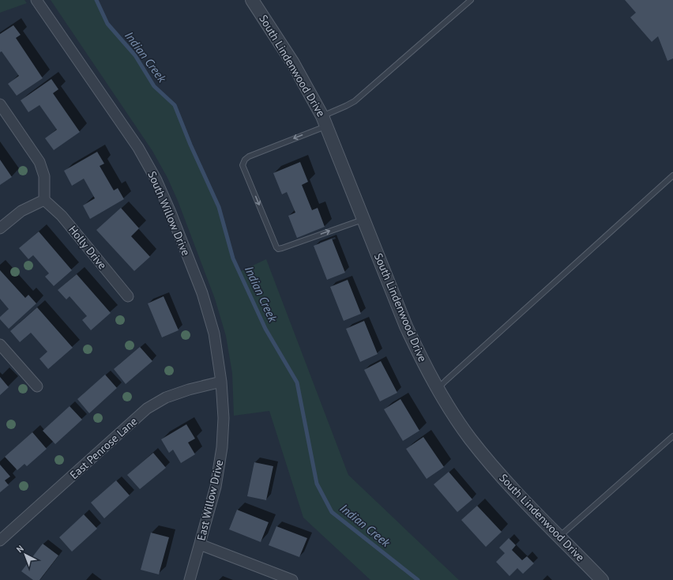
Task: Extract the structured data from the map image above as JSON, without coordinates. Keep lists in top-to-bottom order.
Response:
{
  "streets": {
    "street": [
      "South Lindenwood Drive",
      "South Willow Drive",
      "Holly Drive",
      "East Penrose Lane",
      "East Willow Drive"
    ]
  },
  "crossings": [
    ["South Willow Drive", "East Penrose Lane"],
    ["South Willow Drive", "East Willow Drive"],
    ["East Penrose Lane", "East Willow Drive"]
  ],
  "water": ["Indian Creek"],
  "north": "top left"
}
